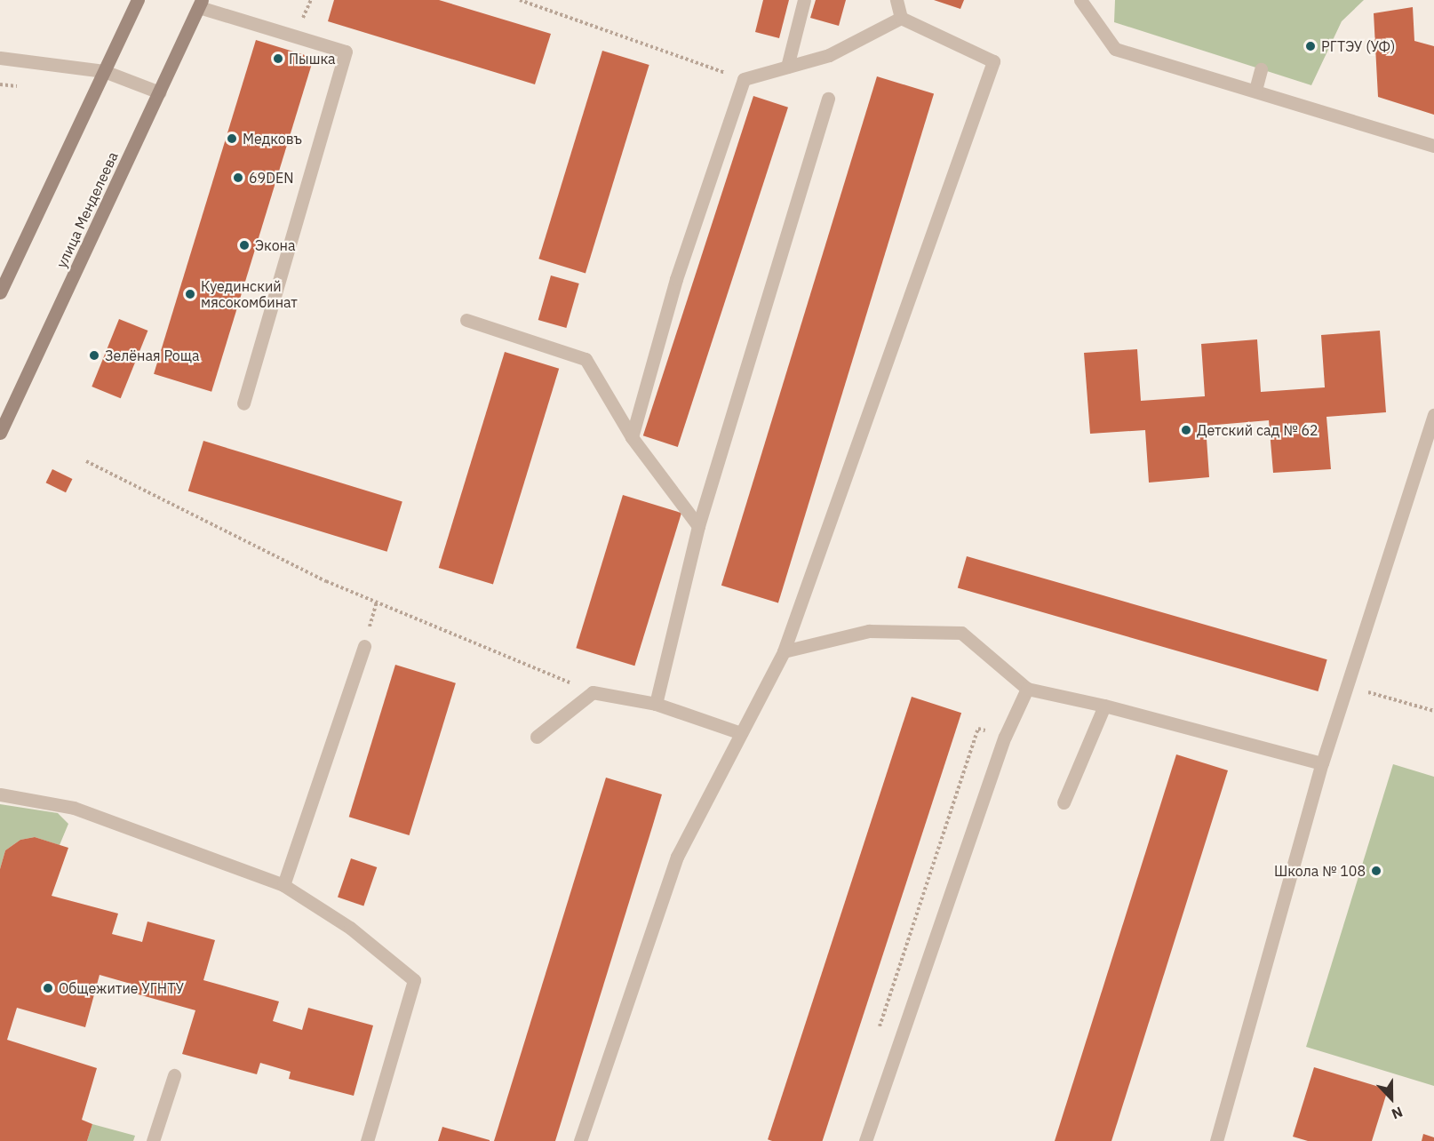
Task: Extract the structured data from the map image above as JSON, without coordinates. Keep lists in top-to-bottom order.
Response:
{
  "streets": {
    "main road": ["улица Менделеева"]
  },
  "places": [
    "РГТЭУ (УФ)",
    "Пышка",
    "Медковъ",
    "69DEN",
    "Экона",
    "Куединский мясокомбинат",
    "Зелёная Роща",
    "Детский сад № 62",
    "Школа № 108",
    "Общежитие УГНТУ"
  ],
  "north": "bottom"
}
